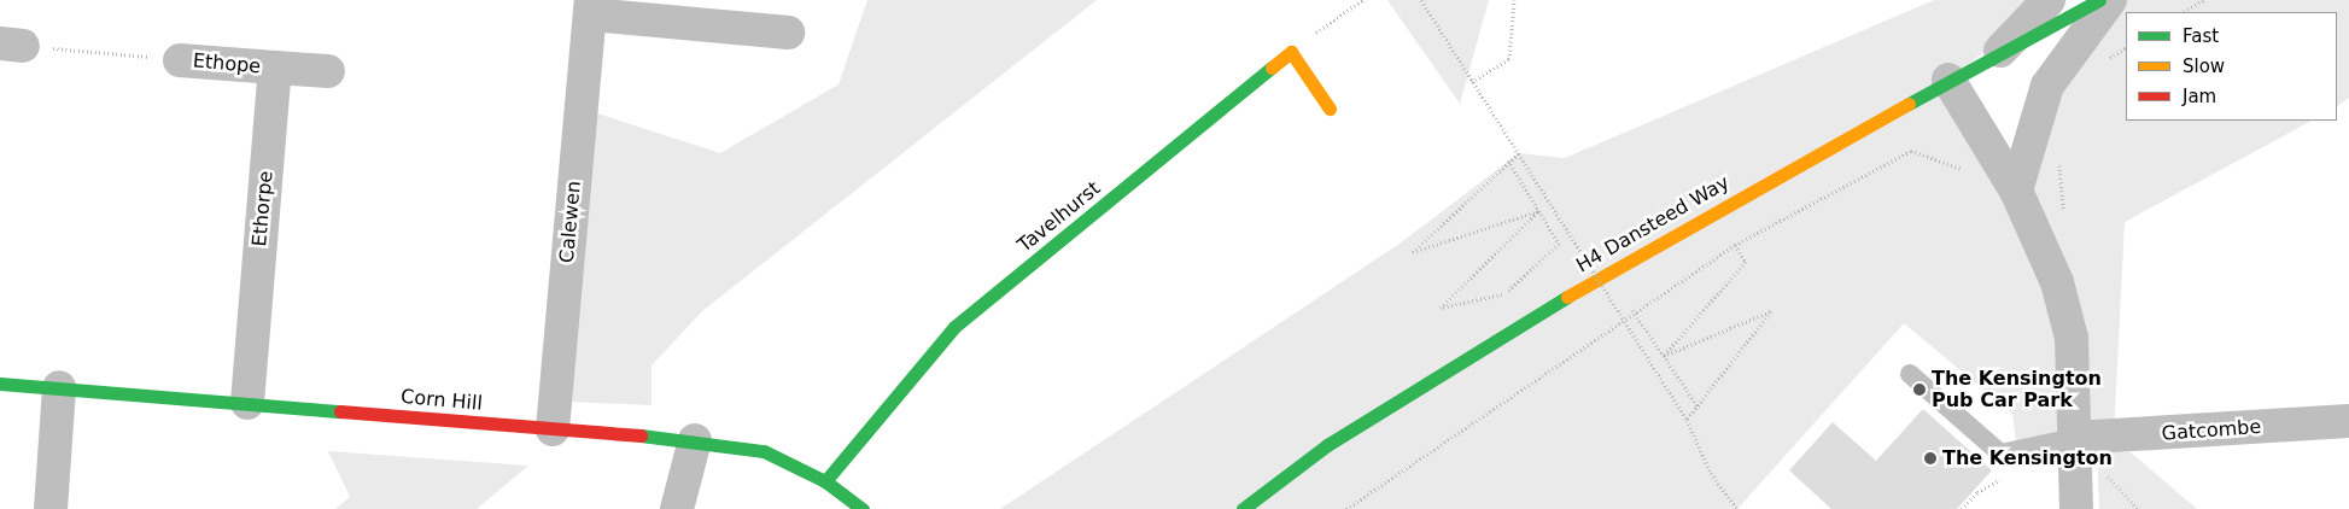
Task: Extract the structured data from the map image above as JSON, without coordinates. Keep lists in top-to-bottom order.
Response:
{
  "streets": {
    "street": [
      "Ethope",
      "Ethorpe",
      "Tavelhurst",
      "Calewen",
      "H4 Dansteed Way",
      "Corn Hill",
      "Gatcombe"
    ]
  },
  "crossings": [
    ["Ethope", "Ethorpe"],
    ["Ethorpe", "Corn Hill"],
    ["Tavelhurst", "Corn Hill"],
    ["Calewen", "Corn Hill"]
  ],
  "places": ["The Kensington Pub Car Park", "The Kensington"],
  "legend": ["Fast", "Slow", "Jam"]
}
